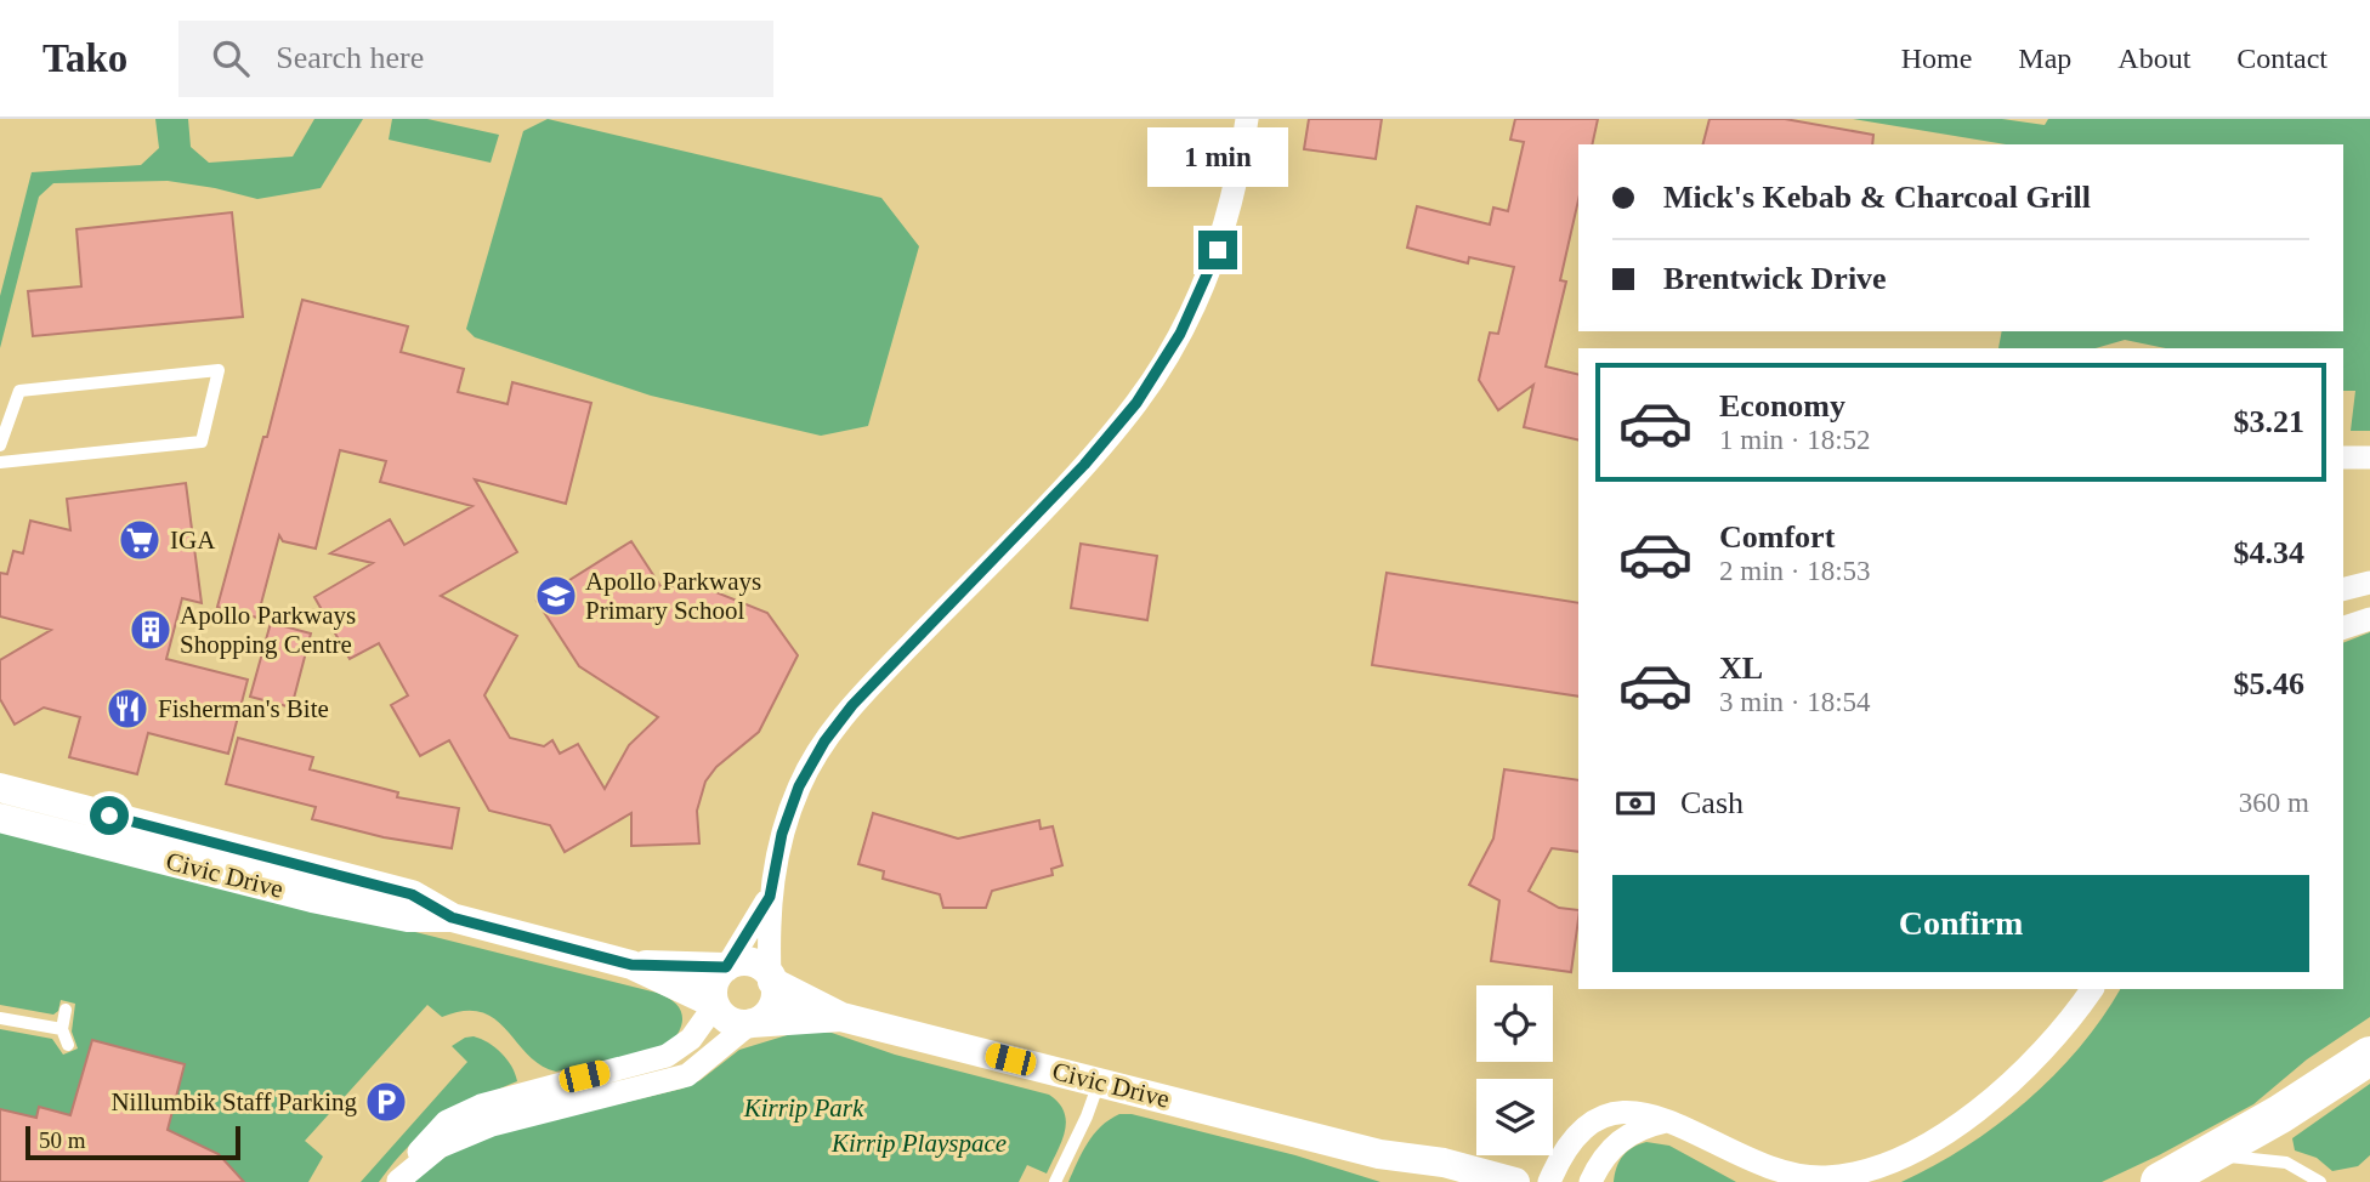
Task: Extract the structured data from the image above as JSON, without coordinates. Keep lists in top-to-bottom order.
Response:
{
  "streets": {
    "street": ["Civic Drive"]
  },
  "parks": ["Kirrip Park", "Kirrip Playspace"],
  "places": {
    "supermarket": ["IGA"],
    "school or university": ["Apollo Parkways Primary School"],
    "building": ["Apollo Parkways Shopping Centre"],
    "restaurant": ["Fisherman's Bite"],
    "parking": ["Nillumbik Staff Parking"]
  },
  "scale_bar": "50 m",
  "page": {
    "header": "Tako",
    "search": "Search here",
    "nav": [
      "Home",
      "Map",
      "About",
      "Contact"
    ],
    "bubble": "1 min",
    "banner": ["Mick's Kebab & Charcoal Grill", "Brentwick Drive"],
    "list": [
      {
        "name": "Economy",
        "note": "1 min · 18:52",
        "value": "$3.21"
      },
      {
        "name": "Comfort",
        "note": "2 min · 18:53",
        "value": "$4.34"
      },
      {
        "name": "XL",
        "note": "3 min · 18:54",
        "value": "$5.46"
      }
    ],
    "pay": ["Cash", "360 m"],
    "buttons": "Confirm",
    "scale": "50 m"
  }
}
